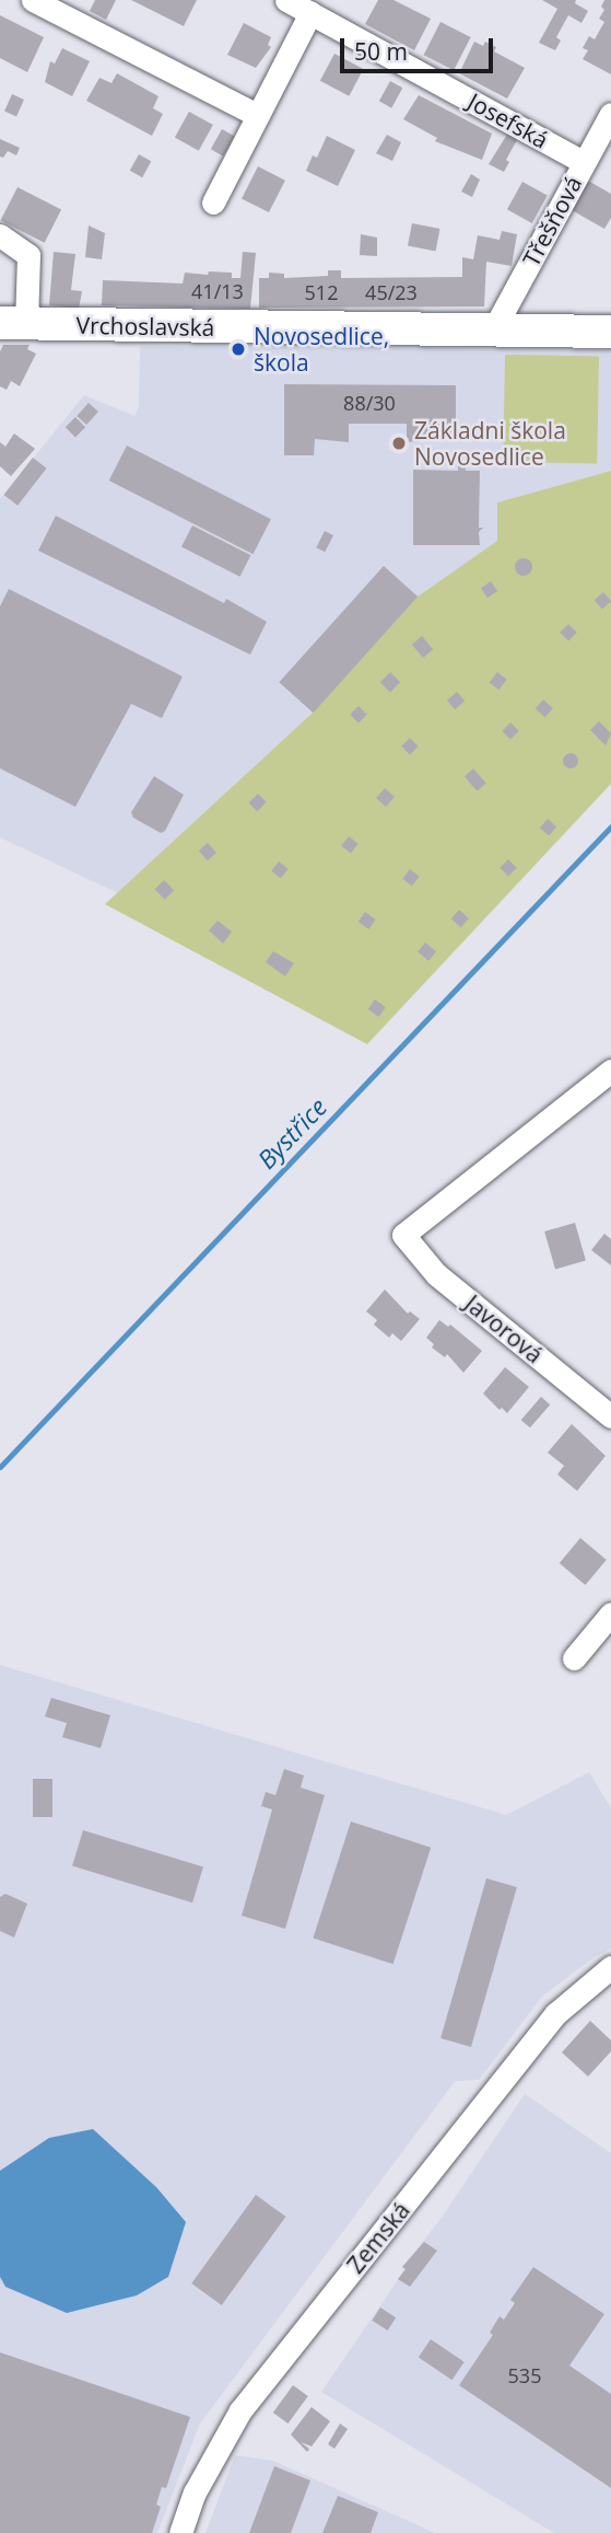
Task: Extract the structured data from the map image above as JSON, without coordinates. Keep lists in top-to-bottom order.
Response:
{
  "streets": {
    "street": [
      "Josefská",
      "Třešňová",
      "Vrchoslavská",
      "Javorová",
      "Zemská"
    ]
  },
  "crossings": [
    ["Josefská", "Třešňová"],
    ["Třešňová", "Vrchoslavská"]
  ],
  "water": ["Bystřice"],
  "places": ["Novosedlice, škola", "Základni škola Novosedlice"],
  "house_numbers": [
    "41/13",
    "512",
    "45/23",
    "88/30",
    "535"
  ],
  "scale_bar": "50 m"
}
